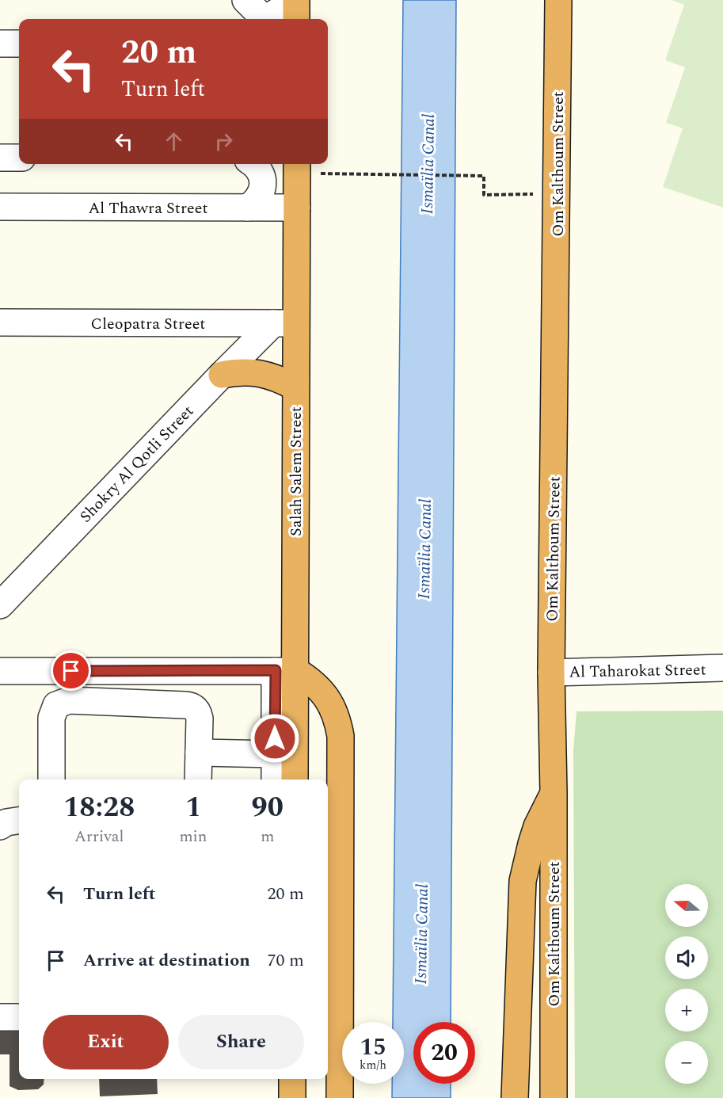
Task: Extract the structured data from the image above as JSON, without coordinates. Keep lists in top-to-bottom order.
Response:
{
  "streets": {
    "highway": ["Om Kalthoum Street", "Salah Salem Street"],
    "street": [
      "Al Thawra Street",
      "Cleopatra Street",
      "Shokry Al Qotli Street",
      "Al Taharokat Street"
    ]
  },
  "crossings": [
    ["Om Kalthoum Street", "Al Taharokat Street"],
    ["Al Thawra Street", "Salah Salem Street"],
    ["Cleopatra Street", "Shokry Al Qotli Street"],
    ["Cleopatra Street", "Salah Salem Street"],
    ["Shokry Al Qotli Street", "Salah Salem Street"]
  ],
  "water": ["Ismaïlia Canal"],
  "north": "left",
  "page": {
    "turn": ["20 m", "Turn left"],
    "eta": [
      "18:28",
      "Arrival",
      "1",
      "min",
      "90",
      "m"
    ],
    "list": [
      {
        "name": "Turn left",
        "value": "20 m"
      },
      {
        "name": "Arrive at destination",
        "value": "70 m"
      }
    ],
    "map_buttons": ["+", "−"],
    "buttons": ["Exit", "Share"],
    "speed": "15 km/h",
    "limit": "20"
  }
}
